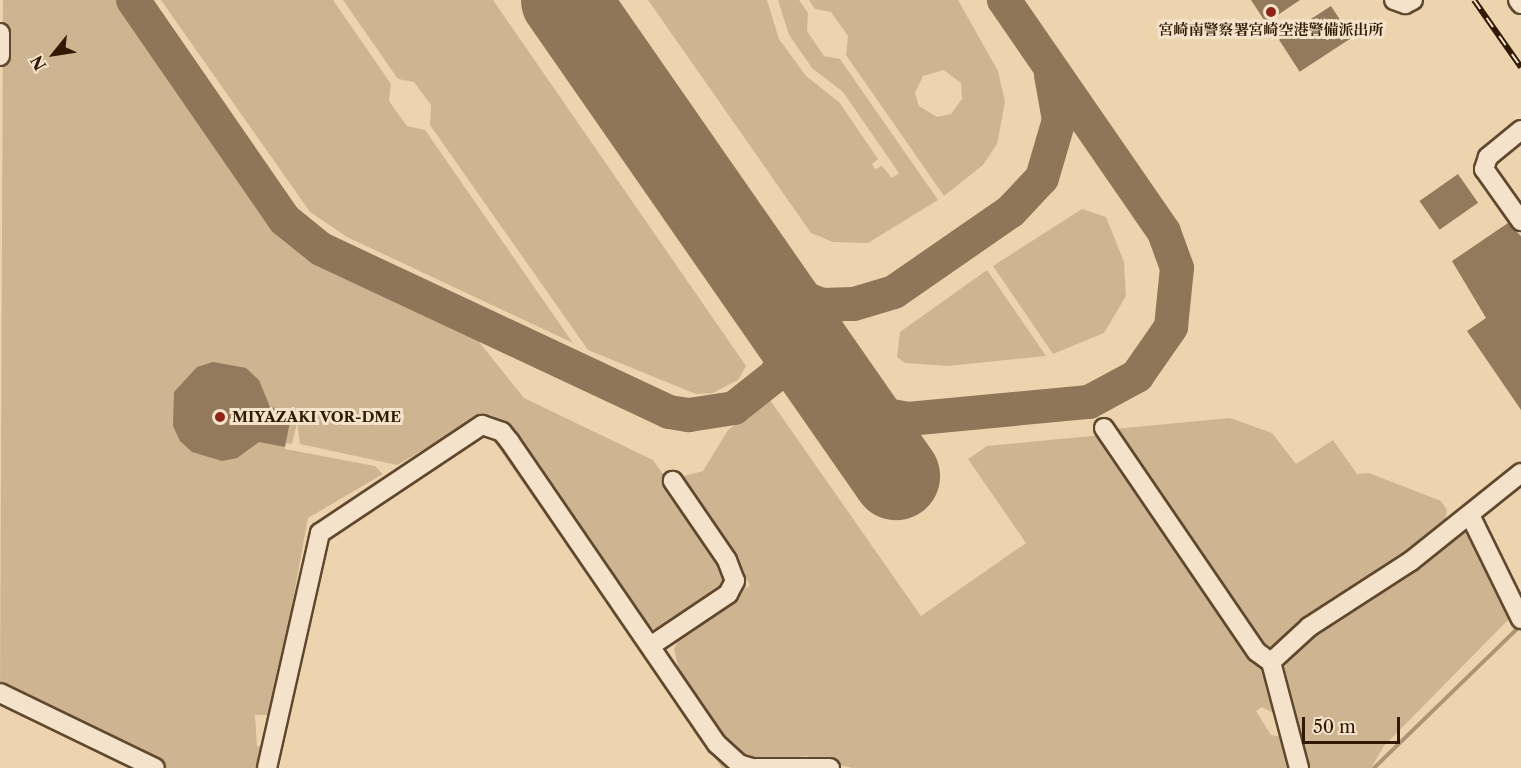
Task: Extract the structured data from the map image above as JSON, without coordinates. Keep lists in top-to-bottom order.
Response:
{
  "places": ["宮崎南警察署宮崎空港警備派出所", "MIYAZAKI VOR-DME"],
  "scale_bar": "50 m",
  "north": "bottom left"
}
